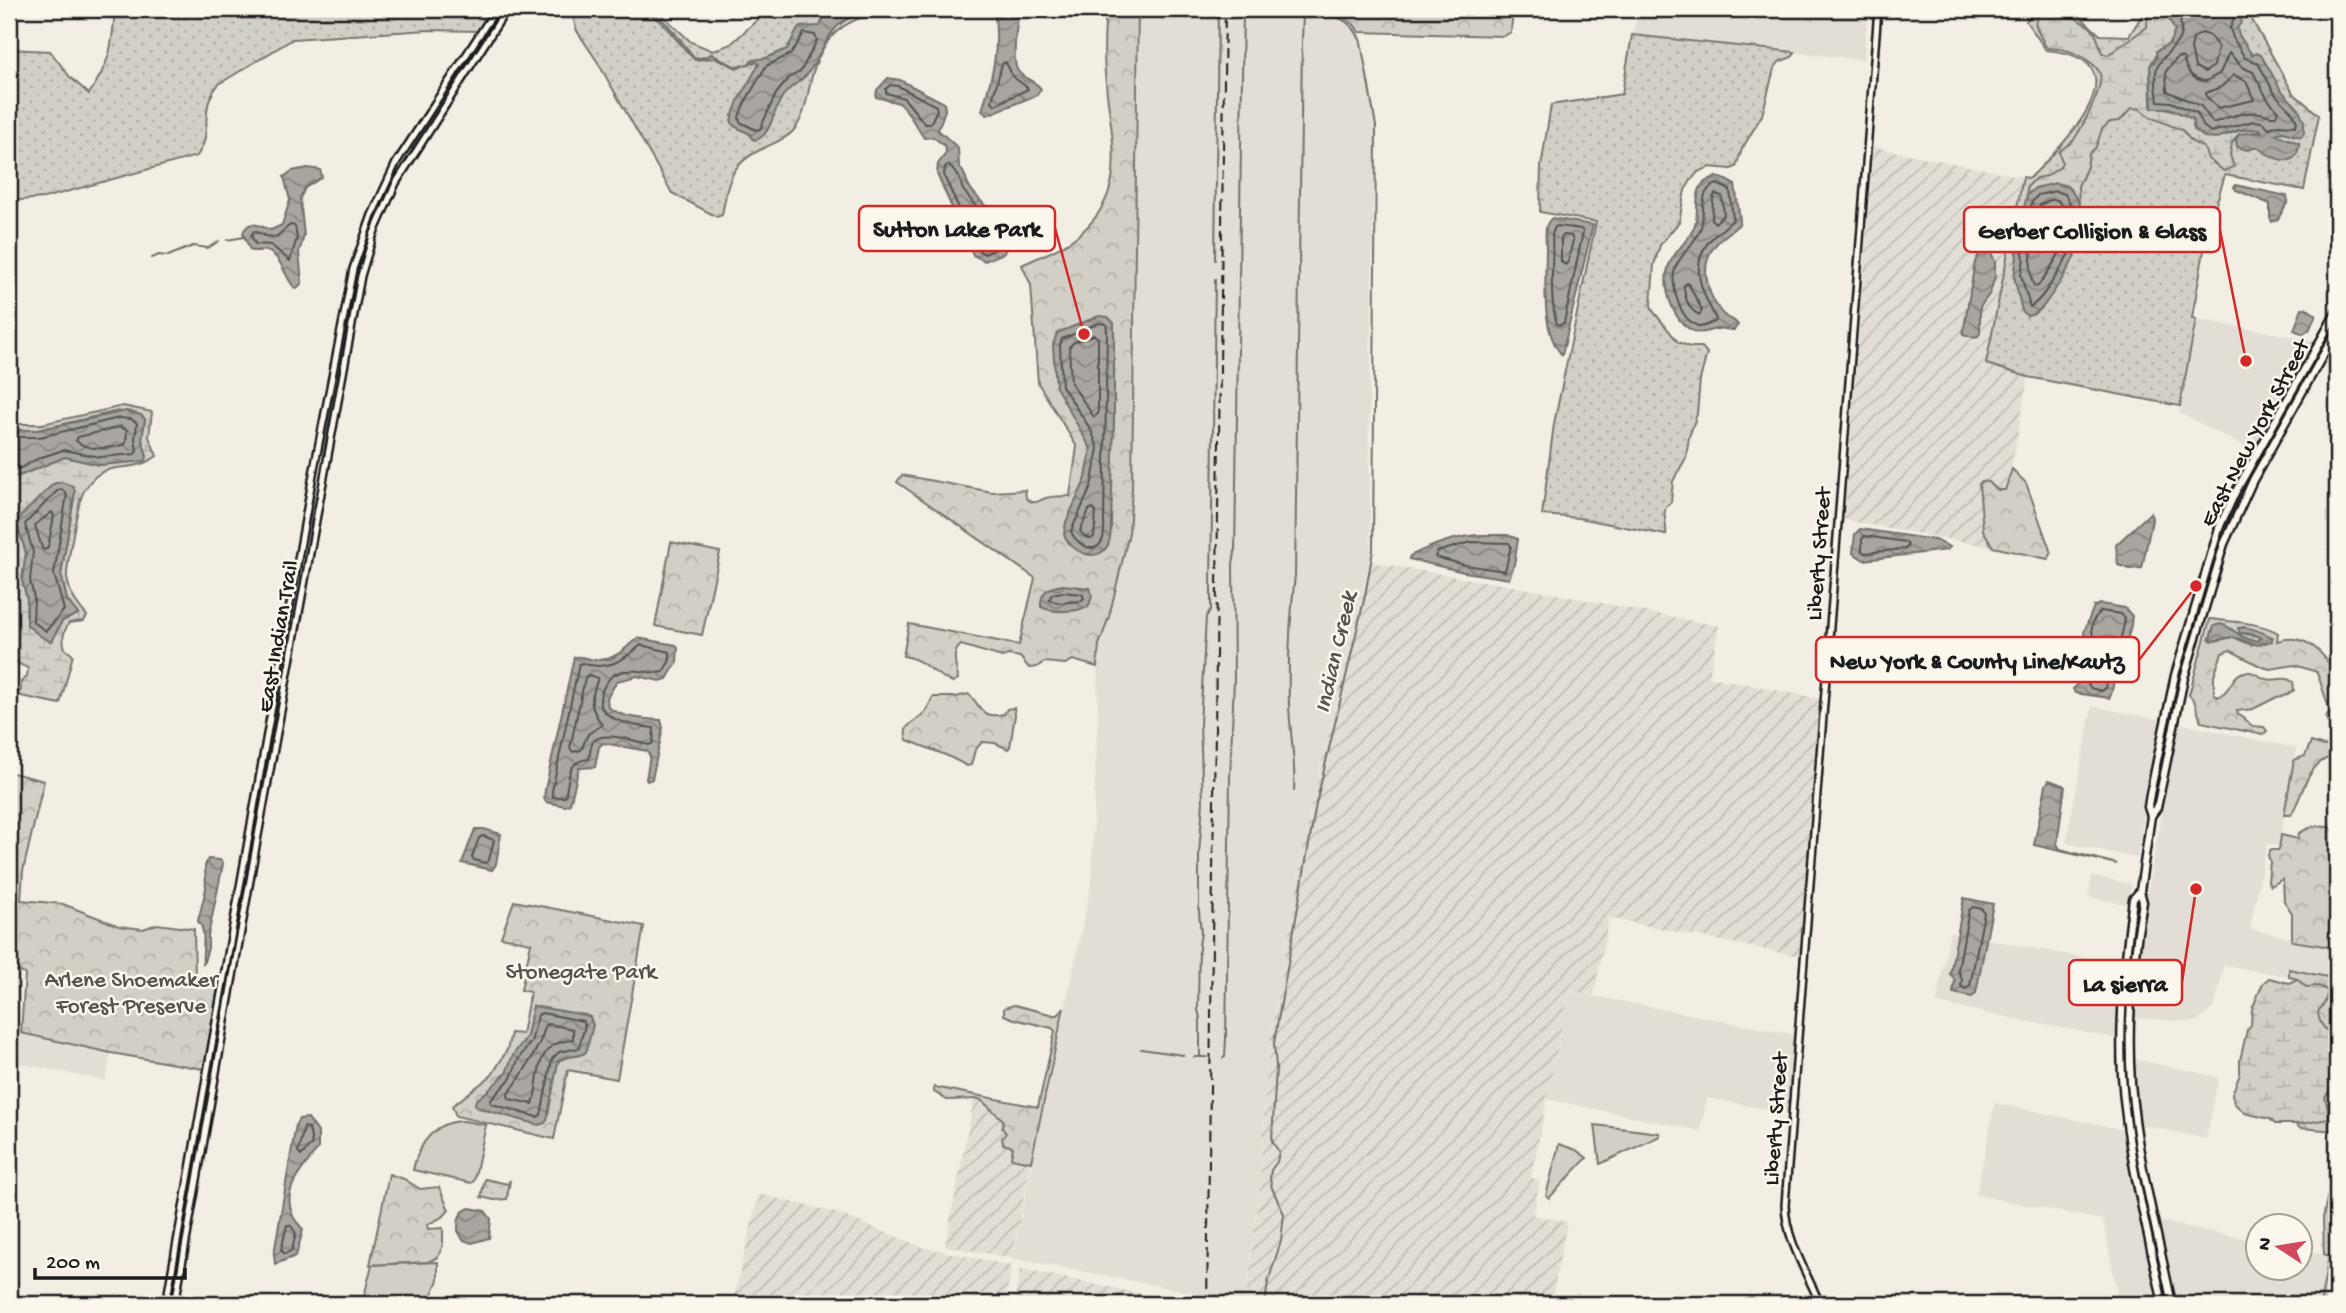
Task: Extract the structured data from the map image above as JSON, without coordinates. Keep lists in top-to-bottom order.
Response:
{
  "streets": {
    "main road": ["East New York Street", "Liberty Street", "East Indian Trail"]
  },
  "water": ["Indian Creek"],
  "parks": ["Stonegate Park", "Arlene Shoemaker Forest Preserve"],
  "places": [
    "Sutton Lake Park",
    "Gerber Collision & Glass",
    "New York & County Line/Kautz",
    "La sierra"
  ],
  "scale_bar": "200 m",
  "north": "left"
}
